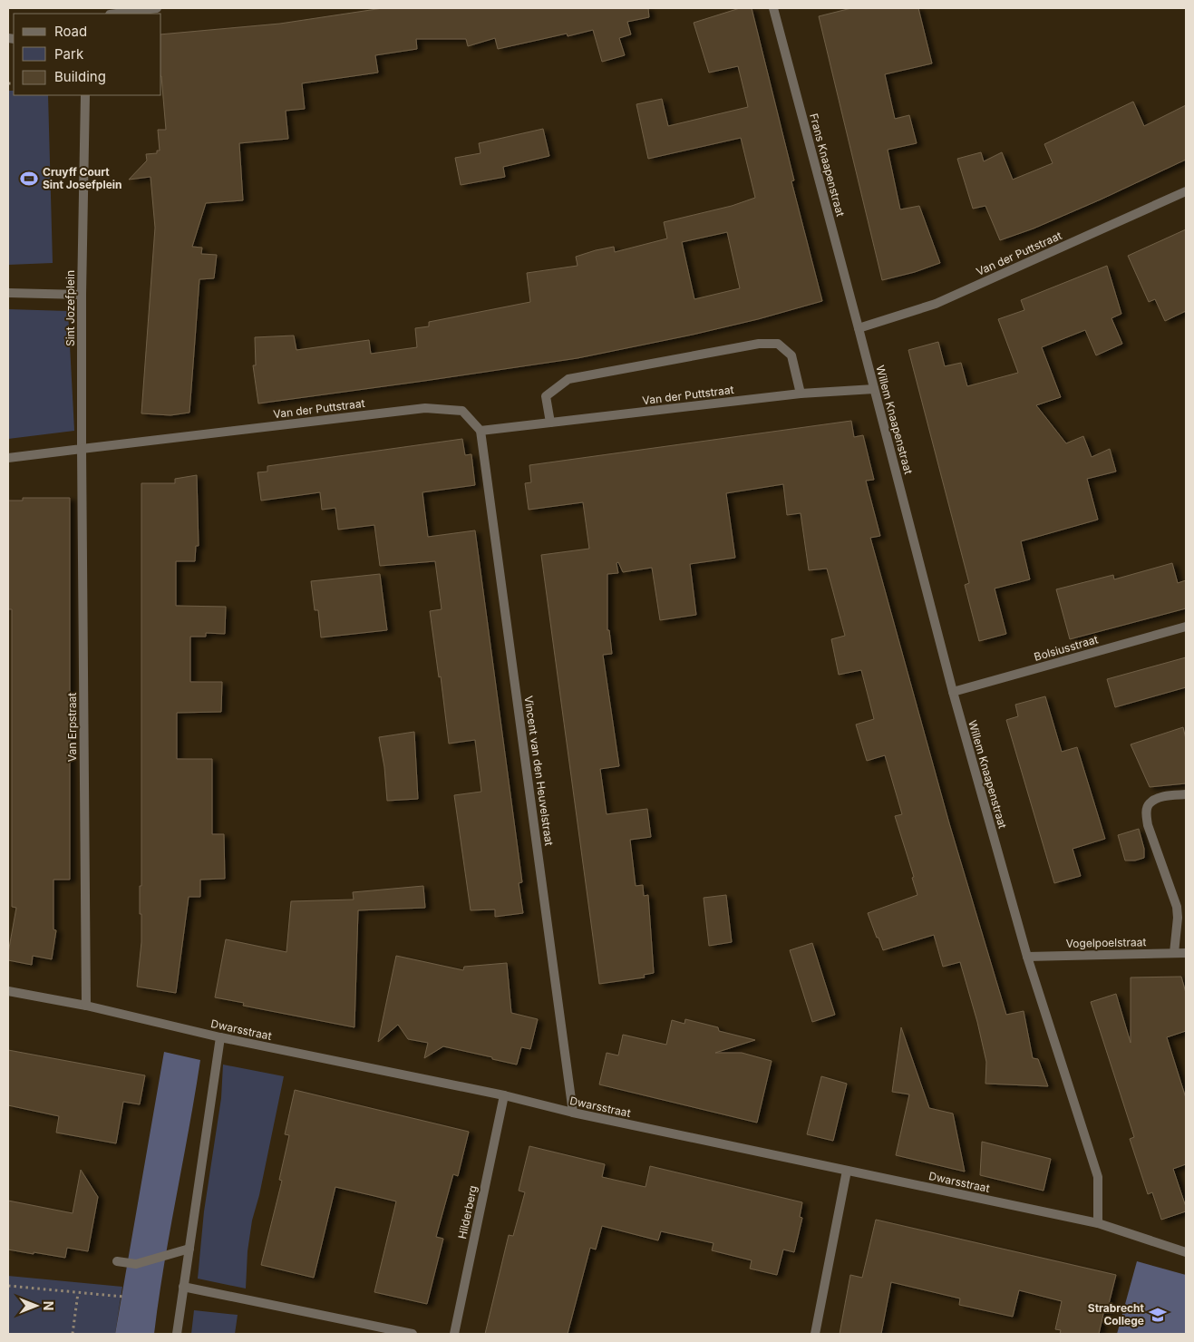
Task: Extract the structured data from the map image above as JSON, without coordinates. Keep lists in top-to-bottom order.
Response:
{
  "streets": {
    "street": [
      "Frans Knaapenstraat",
      "Van der Puttstraat",
      "Sint Jozefplein",
      "Willem Knaapenstraat",
      "Bolsiusstraat",
      "Van Erpstraat",
      "Vincent van den Heuvelstraat",
      "Vogelpoelstraat",
      "Dwarsstraat",
      "Hilderberg"
    ]
  },
  "crossings": [
    ["Frans Knaapenstraat", "Van der Puttstraat"],
    ["Frans Knaapenstraat", "Willem Knaapenstraat"],
    ["Van der Puttstraat", "Sint Jozefplein"],
    ["Van der Puttstraat", "Willem Knaapenstraat"],
    ["Van der Puttstraat", "Van Erpstraat"],
    ["Van der Puttstraat", "Vincent van den Heuvelstraat"],
    ["Sint Jozefplein", "Van Erpstraat"],
    ["Willem Knaapenstraat", "Bolsiusstraat"],
    ["Willem Knaapenstraat", "Vogelpoelstraat"],
    ["Willem Knaapenstraat", "Dwarsstraat"],
    ["Van Erpstraat", "Dwarsstraat"],
    ["Vincent van den Heuvelstraat", "Dwarsstraat"],
    ["Dwarsstraat", "Hilderberg"]
  ],
  "places": {
    "sports": ["Cruyff Court Sint Josefplein"],
    "school or university": ["Strabrecht College"]
  },
  "legend": ["Road", "Park", "Building"],
  "north": "right"
}
